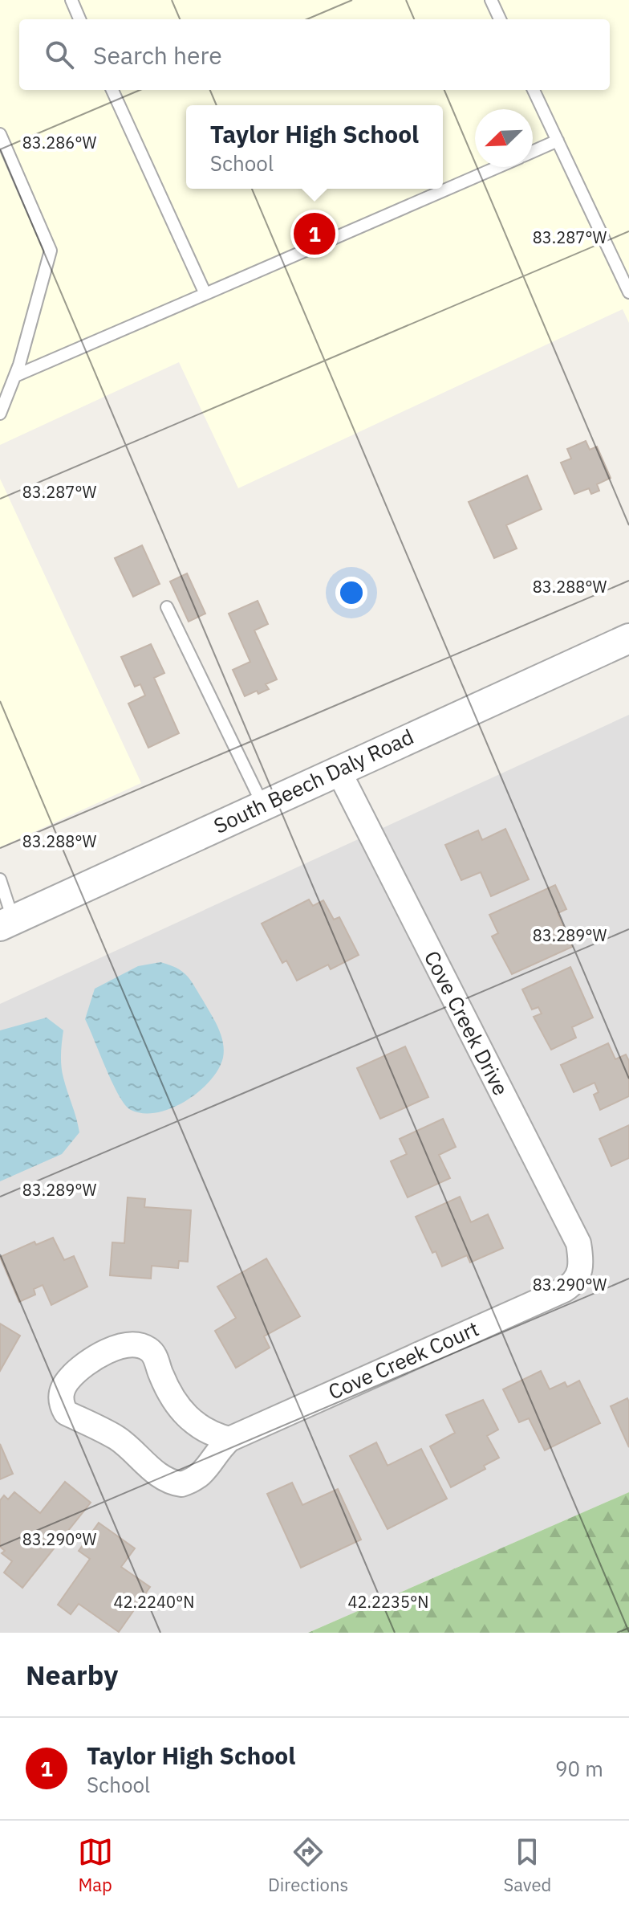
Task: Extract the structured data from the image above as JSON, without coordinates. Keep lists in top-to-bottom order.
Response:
{
  "streets": {
    "street": ["South Beech Daly Road", "Cove Creek Drive", "Cove Creek Court"]
  },
  "crossings": [
    ["South Beech Daly Road", "Cove Creek Drive"],
    ["Cove Creek Drive", "Cove Creek Court"]
  ],
  "north": "bottom left",
  "page": {
    "search": "Search here",
    "popup": ["Taylor High School", "School"],
    "pins": "1",
    "heading": "Nearby",
    "list": [
      {
        "mark": "1",
        "name": "Taylor High School",
        "note": "School",
        "value": "90 m"
      }
    ],
    "nav": ["Map", "Directions", "Saved"]
  },
  "coordinates": [
    "83.286°W",
    "83.287°W",
    "83.288°W",
    "83.289°W",
    "83.290°W",
    "42.2240°N",
    "42.2235°N"
  ]
}
